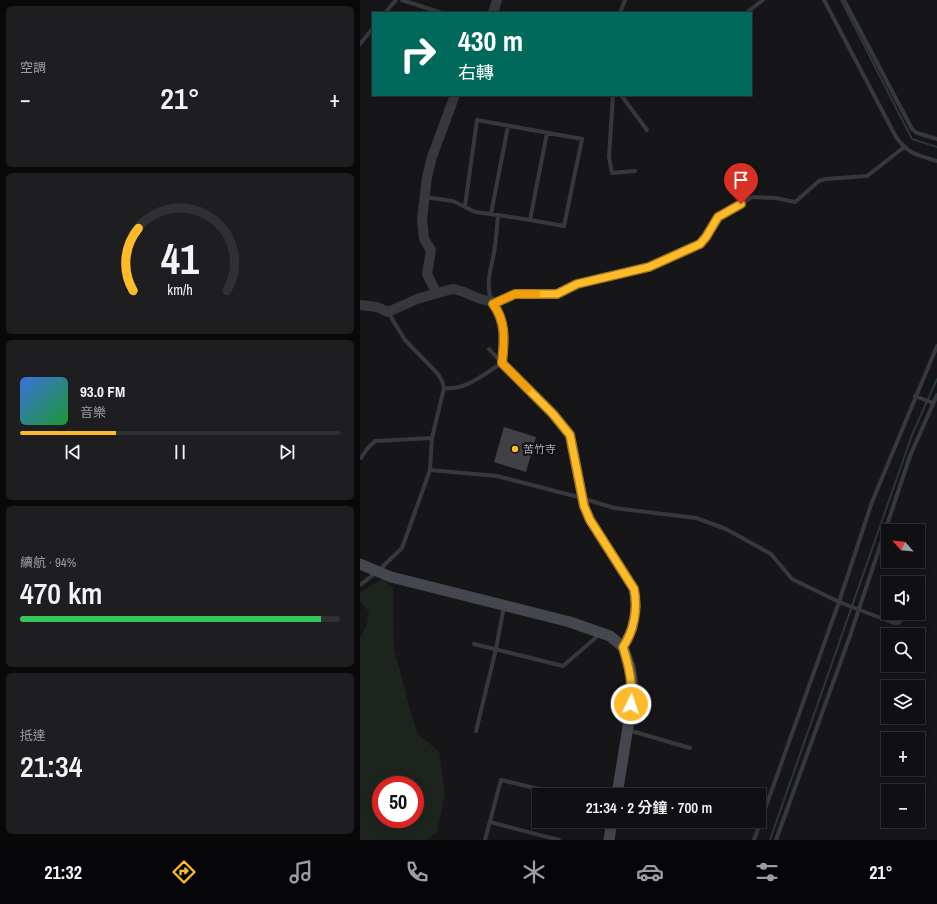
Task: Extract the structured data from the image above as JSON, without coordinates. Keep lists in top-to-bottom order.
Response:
{
  "places": ["苦竹寺"],
  "north": "top left",
  "page": {
    "tile": [
      "空調",
      ["續航 · 94%", "470 km"],
      ["抵達", "21:34"]
    ],
    "turn": ["430 m", "右轉"],
    "heat": ["−", "21°", "+"],
    "song": ["93.0 FM", "音樂"],
    "map_buttons": ["+", "−"],
    "limit": "50",
    "trip": "21:34 · 2 分鐘 · 700 m",
    "tabs": ["21:32", "21°"],
    "gauge": ["41", "km/h"]
  }
}
